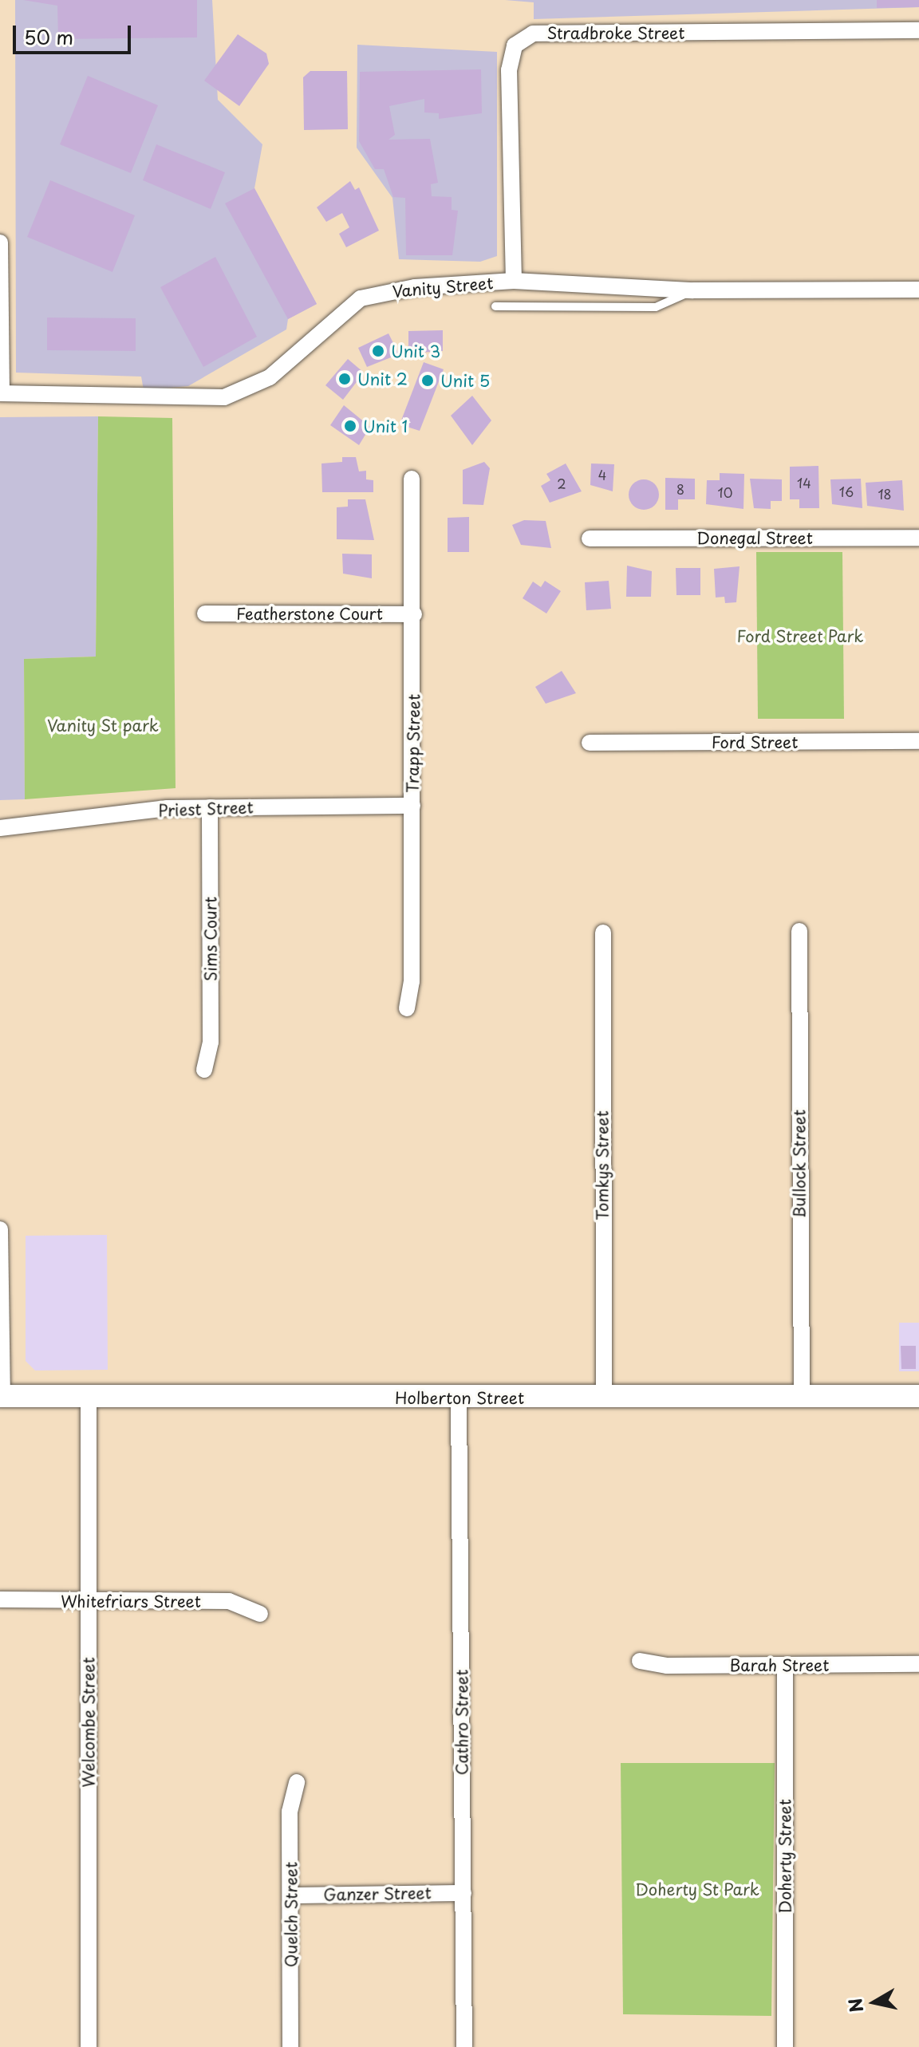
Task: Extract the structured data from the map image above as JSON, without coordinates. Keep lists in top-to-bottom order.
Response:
{
  "streets": {
    "main road": ["Holberton Street"],
    "street": [
      "Stradbroke Street",
      "Vanity Street",
      "Donegal Street",
      "Featherstone Court",
      "Ford Street",
      "Trapp Street",
      "Priest Street",
      "Sims Court",
      "Bullock Street",
      "Tomkys Street",
      "Whitefriars Street",
      "Barah Street",
      "Welcombe Street",
      "Cathro Street",
      "Doherty Street",
      "Ganzer Street",
      "Quelch Street"
    ]
  },
  "crossings": [
    ["Stradbroke Street", "Vanity Street"],
    ["Featherstone Court", "Trapp Street"],
    ["Trapp Street", "Priest Street"],
    ["Priest Street", "Sims Court"],
    ["Bullock Street", "Holberton Street"],
    ["Tomkys Street", "Holberton Street"],
    ["Holberton Street", "Welcombe Street"],
    ["Holberton Street", "Cathro Street"],
    ["Whitefriars Street", "Welcombe Street"],
    ["Barah Street", "Doherty Street"],
    ["Cathro Street", "Ganzer Street"],
    ["Ganzer Street", "Quelch Street"]
  ],
  "parks": ["Ford Street Park", "Vanity St park", "Doherty St Park"],
  "places": [
    "Unit 3",
    "Unit 2",
    "Unit 5",
    "Unit 1"
  ],
  "house_numbers": [
    "4",
    "14",
    "2",
    "8",
    "16",
    "10",
    "18"
  ],
  "scale_bar": "50 m",
  "north": "left"
}
